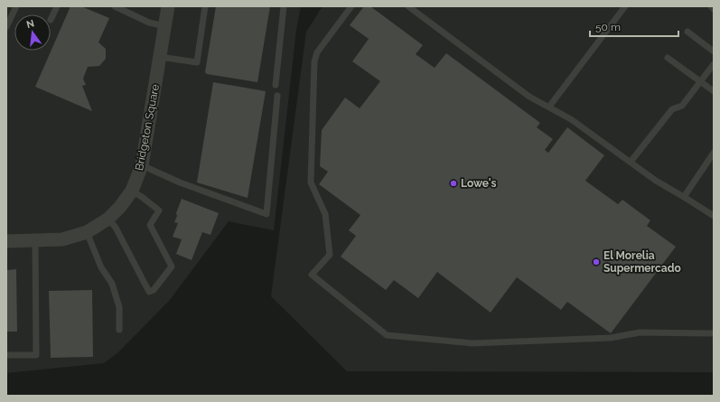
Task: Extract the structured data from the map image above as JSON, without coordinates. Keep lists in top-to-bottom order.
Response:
{
  "streets": {
    "street": ["Bridgeton Square"]
  },
  "places": ["Lowe's", "El Morelia Supermercado"],
  "scale_bar": "50 m",
  "north": "top"
}
